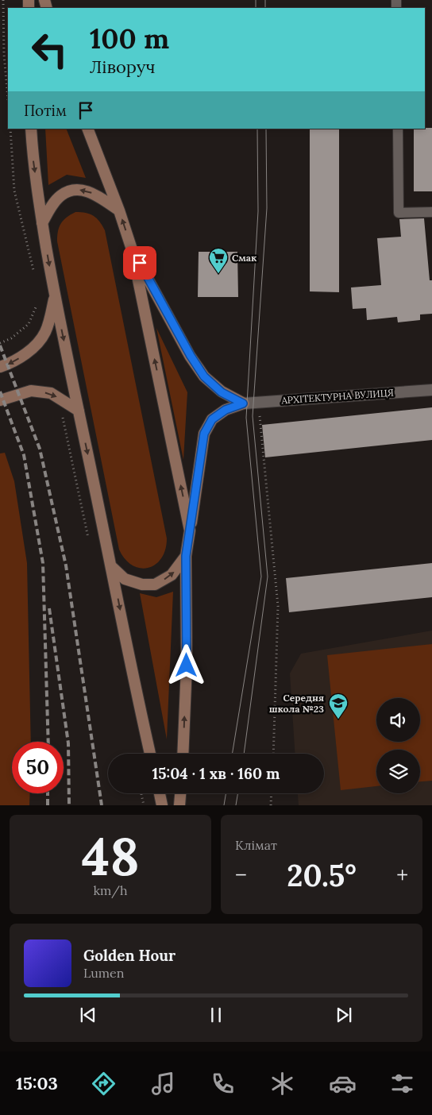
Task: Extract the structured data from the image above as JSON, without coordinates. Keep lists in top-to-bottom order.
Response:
{
  "streets": {
    "street": ["АРХІТЕКТУРНА ВУЛИЦЯ"]
  },
  "places": {
    "supermarket": ["Смак"],
    "school or university": ["Середня школа №23"]
  },
  "page": {
    "turn": ["100 m", "Ліворуч"],
    "then": "Потім",
    "limit": "50",
    "trip": "15:04 · 1 хв · 160 m",
    "tile": [
      ["48", "km/h"],
      "Клімат"
    ],
    "heat": ["−", "20.5°", "+"],
    "song": ["Golden Hour", "Lumen"],
    "tabs": "15:03"
  }
}
